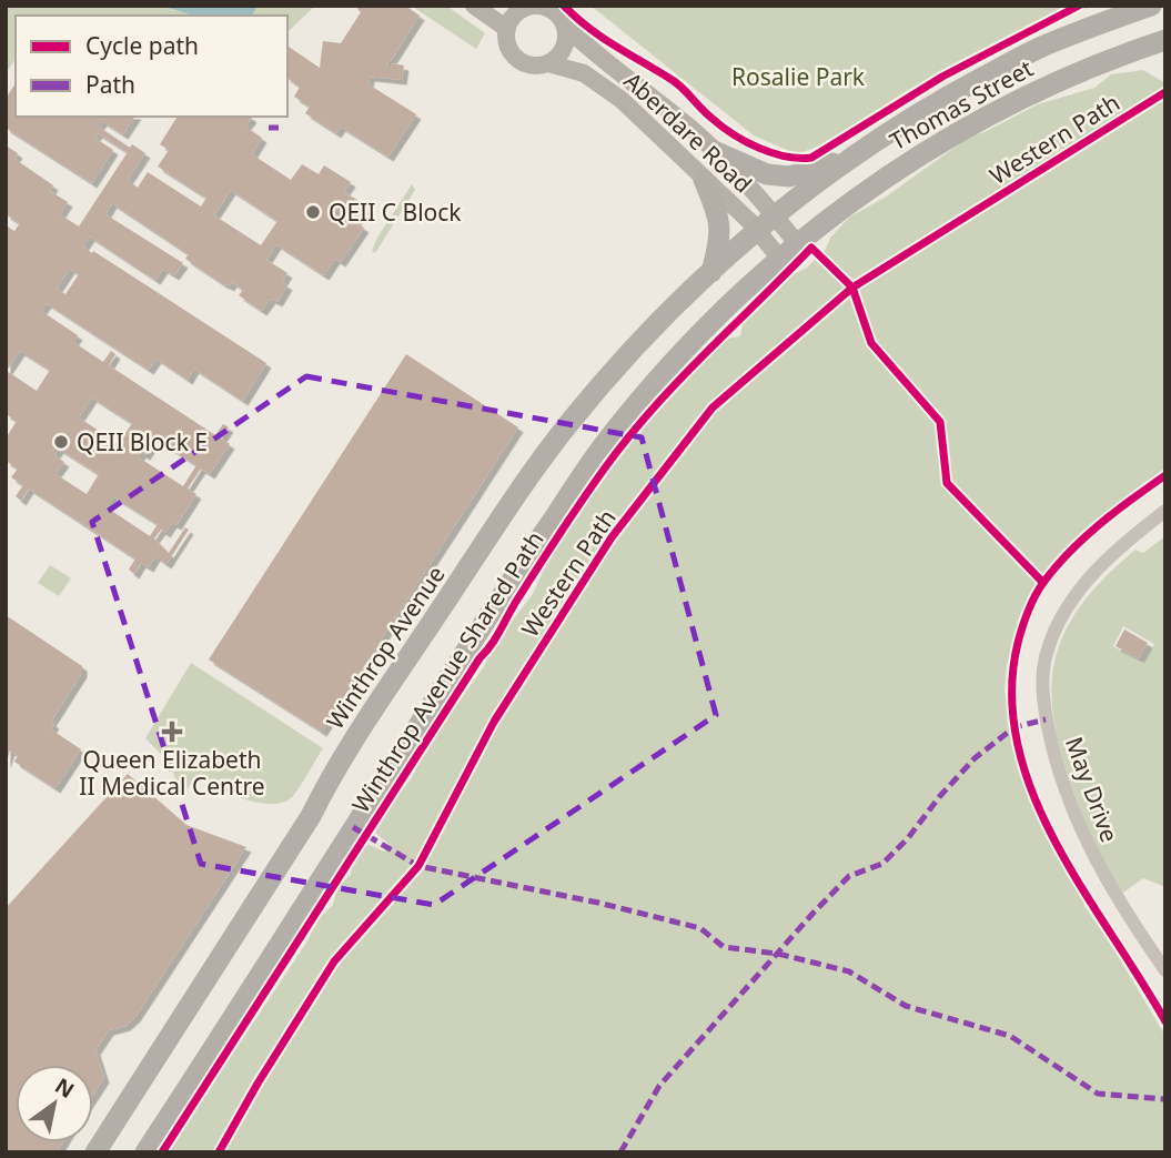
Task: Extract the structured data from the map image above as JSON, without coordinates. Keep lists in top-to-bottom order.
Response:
{
  "streets": {
    "main road": ["Thomas Street", "Aberdare Road", "Winthrop Avenue"],
    "street": ["May Drive"],
    "cycle path": ["Western Path"]
  },
  "crossings": [
    ["Thomas Street", "Aberdare Road"],
    ["Thomas Street", "Winthrop Avenue"],
    ["Aberdare Road", "Winthrop Avenue"]
  ],
  "parks": ["Rosalie Park"],
  "places": {
    "other": ["QEII C Block", "QEII Block E"],
    "health": ["Queen Elizabeth II Medical Centre"]
  },
  "legend": ["Cycle path", "Path"],
  "north": "top right"
}
